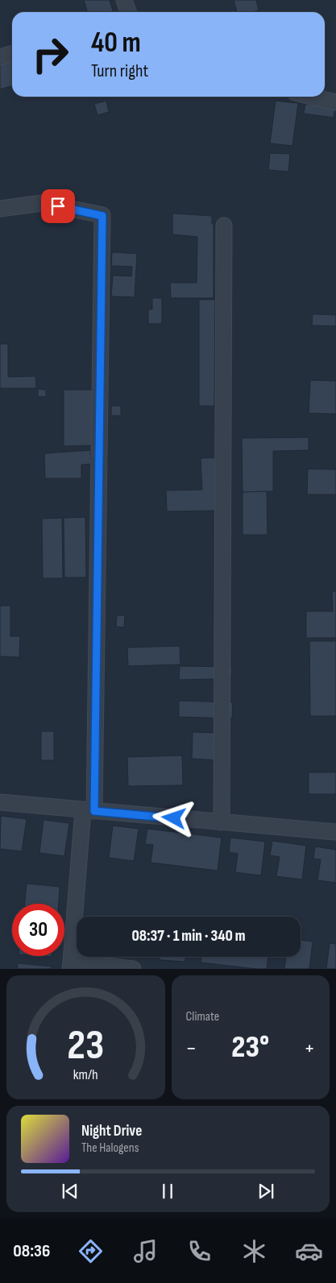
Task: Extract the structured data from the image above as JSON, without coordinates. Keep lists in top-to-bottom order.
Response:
{
  "page": {
    "turn": ["40 m", "Turn right"],
    "limit": "30",
    "trip": "08:37 · 1 min · 340 m",
    "tile": "Climate",
    "heat": ["−", "23°", "+"],
    "song": ["Night Drive", "The Halogens"],
    "tabs": "08:36",
    "gauge": ["23", "km/h"]
  }
}
